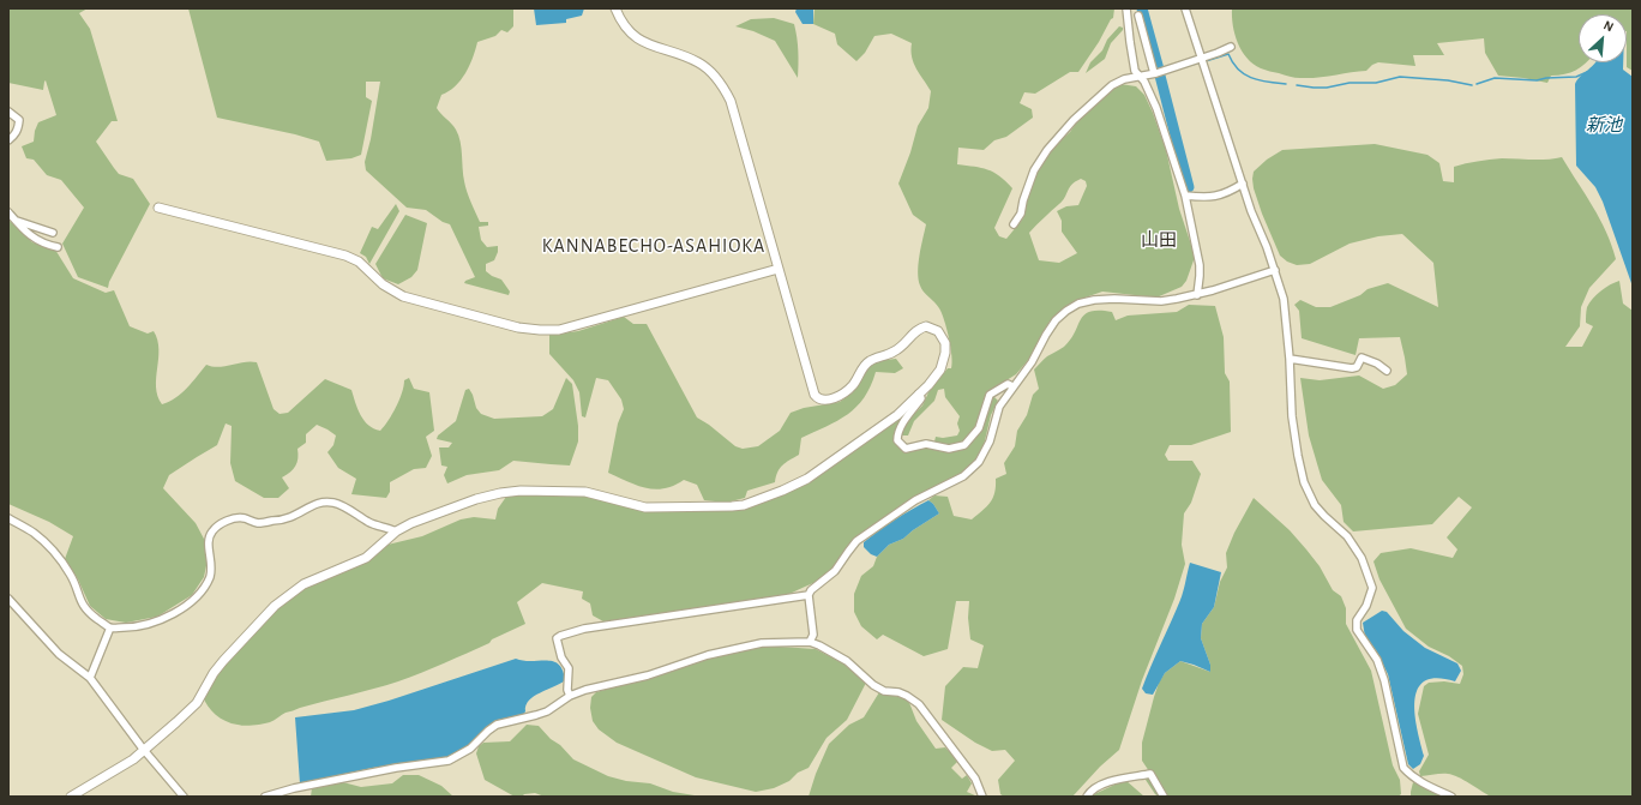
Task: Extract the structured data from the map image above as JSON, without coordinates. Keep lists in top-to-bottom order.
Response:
{
  "districts": ["山田", "KANNABECHO-ASAHIOKA"],
  "water": ["新池"],
  "north": "top right"
}
